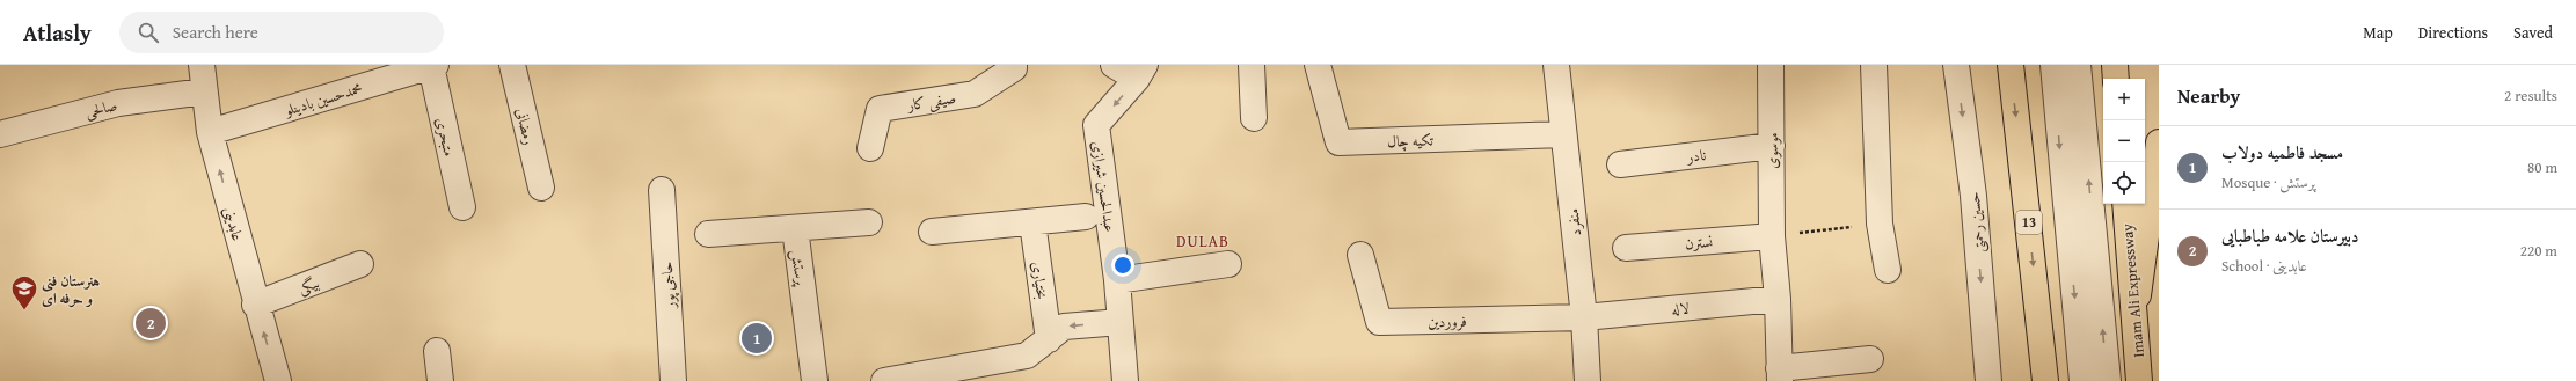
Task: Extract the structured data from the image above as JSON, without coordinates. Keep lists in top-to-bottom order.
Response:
{
  "streets": {
    "main road": ["13", "Imam Ali Expressway"],
    "street": [
      "محمدحسین بادینلو",
      "صیفی کار",
      "صالحی",
      "رمضانی",
      "متبحری",
      "تکیه چال",
      "موسوی",
      "نادر",
      "عبدالحسین شیرازی",
      "منفرد",
      "حسین رحمتی",
      "عابدینی",
      "نسترن",
      "پرستش",
      "بختیاری",
      "بیگی",
      "حاجی پور",
      "لاله",
      "فروردین"
    ]
  },
  "crossings": [
    ["محمدحسین بادینلو", "متبحری"],
    ["محمدحسین بادینلو", "عابدینی"],
    ["صالحی", "عابدینی"],
    ["تکیه چال", "منفرد"],
    ["موسوی", "نادر"],
    ["موسوی", "نسترن"],
    ["موسوی", "لاله"],
    ["منفرد", "لاله"],
    ["منفرد", "فروردین"],
    ["عابدینی", "بیگی"],
    ["لاله", "فروردین"]
  ],
  "one_way": ["عبدالحسین شیرازی", "عابدینی"],
  "districts": ["DULAB"],
  "places": {
    "school or university": ["هنرستان فنی و حرفه ای"]
  },
  "page": {
    "header": "Atlasly",
    "search": "Search here",
    "nav": ["Map", "Directions", "Saved"],
    "heading": ["Nearby", "2 results"],
    "map_buttons": ["+", "−"],
    "list": [
      {
        "mark": "1",
        "name": "مسجد فاطمیه دولاب",
        "note": "Mosque · پرستش",
        "value": "80 m"
      },
      {
        "mark": "2",
        "name": "دبیرستان علامه طباطبایی",
        "note": "School · عابدینی",
        "value": "220 m"
      }
    ],
    "pins": ["2", "1"]
  }
}
